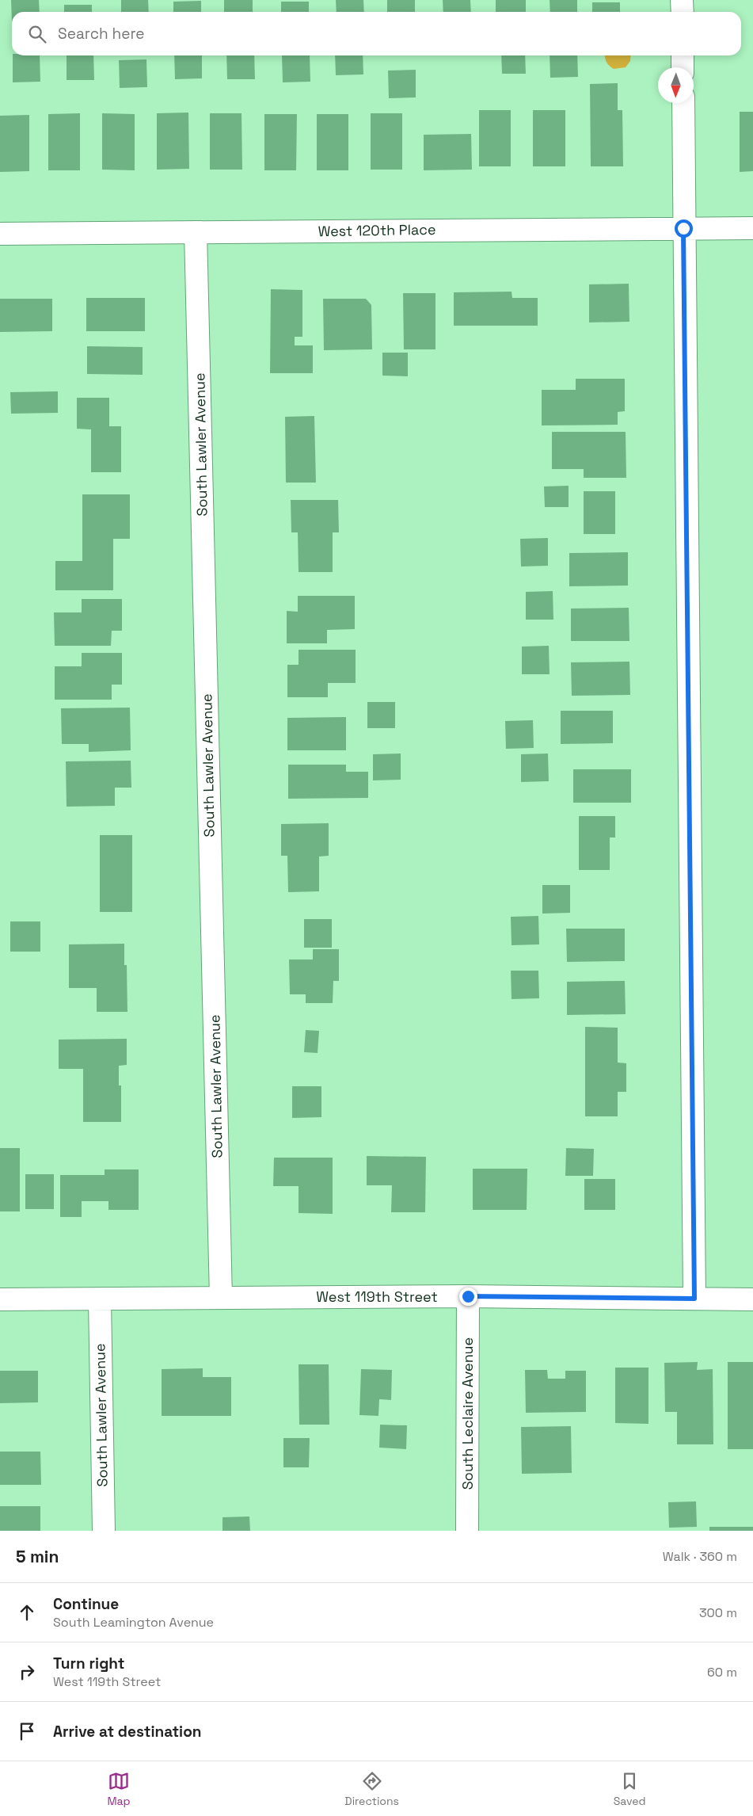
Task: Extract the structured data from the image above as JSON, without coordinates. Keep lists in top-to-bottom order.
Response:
{
  "streets": {
    "street": [
      "West 120th Place",
      "South Lawler Avenue",
      "West 119th Street",
      "South Leclaire Avenue"
    ]
  },
  "crossings": [
    ["West 120th Place", "South Lawler Avenue"],
    ["South Lawler Avenue", "West 119th Street"],
    ["West 119th Street", "South Leclaire Avenue"]
  ],
  "north": "bottom",
  "page": {
    "search": "Search here",
    "heading": ["5 min", "Walk · 360 m"],
    "list": [
      ["Continue", "South Leamington Avenue", "300 m"],
      ["Turn right", "West 119th Street", "60 m"],
      "Arrive at destination"
    ],
    "nav": ["Map", "Directions", "Saved"]
  }
}
